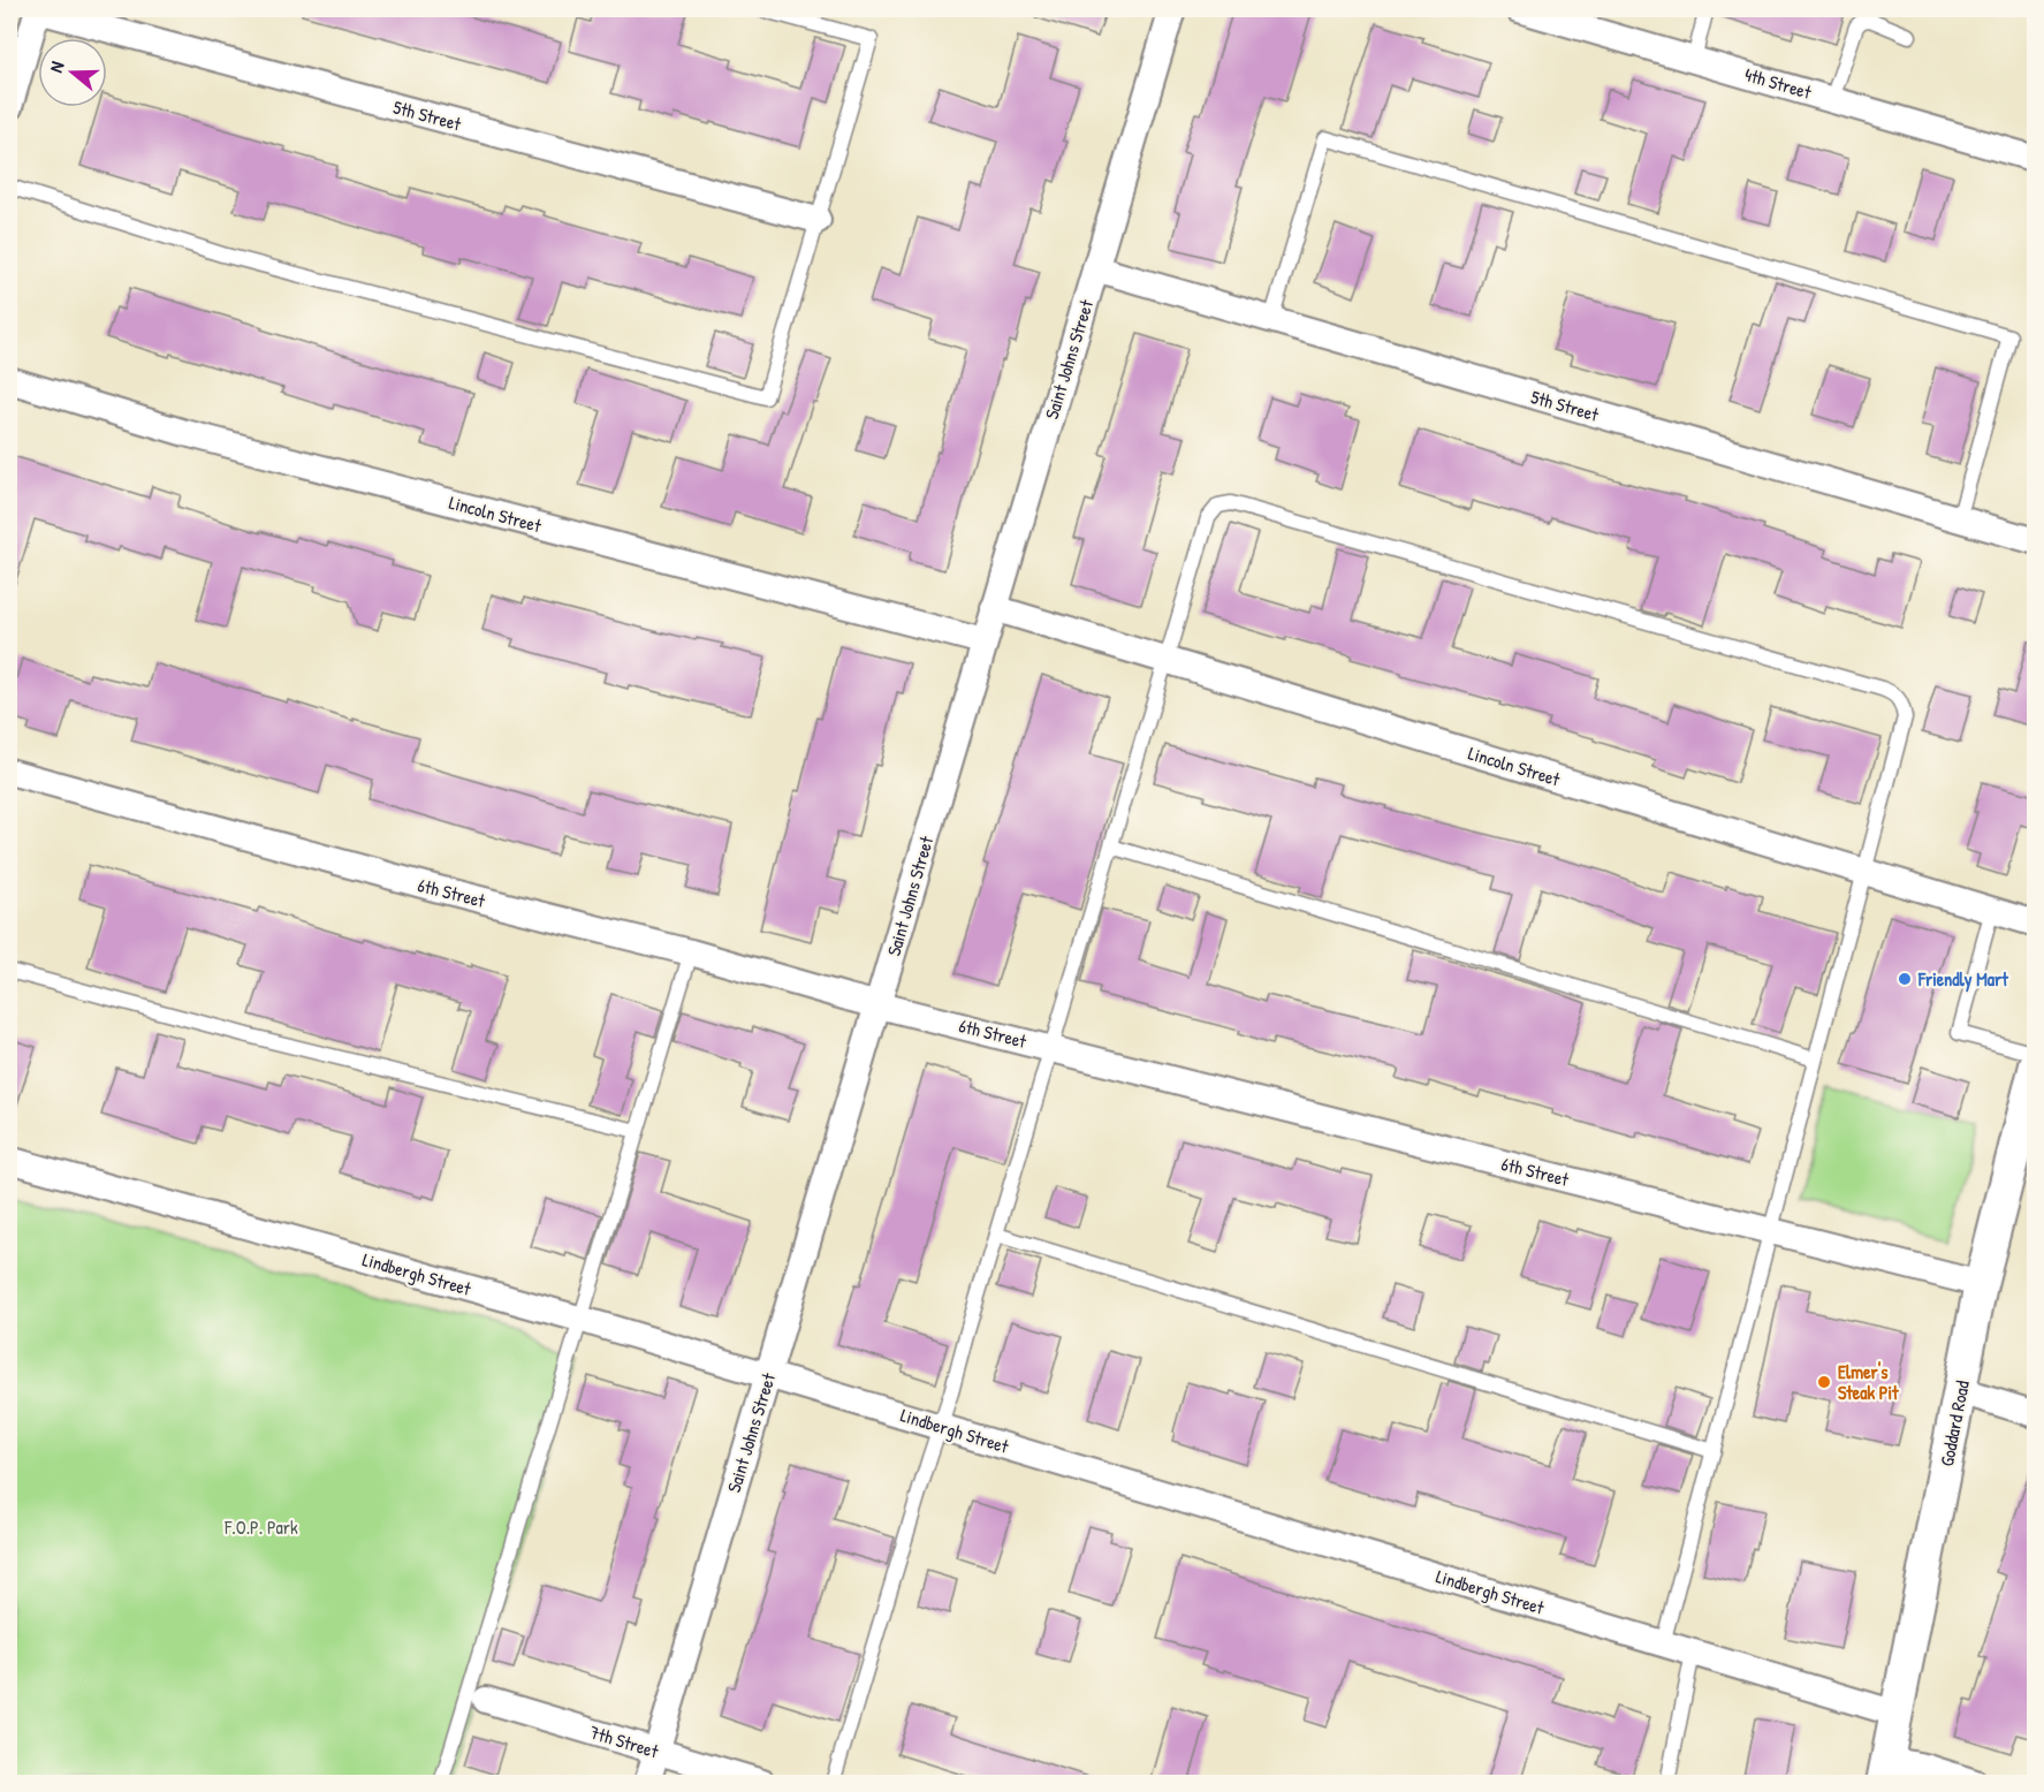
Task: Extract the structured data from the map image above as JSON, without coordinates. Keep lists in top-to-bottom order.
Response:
{
  "streets": {
    "street": [
      "4th Street",
      "5th Street",
      "Saint Johns Street",
      "Lincoln Street",
      "6th Street",
      "Lindbergh Street",
      "Goddard Road",
      "7th Street"
    ]
  },
  "crossings": [
    ["5th Street", "Saint Johns Street"],
    ["Saint Johns Street", "Lincoln Street"],
    ["Saint Johns Street", "6th Street"],
    ["Saint Johns Street", "Lindbergh Street"],
    ["Saint Johns Street", "7th Street"],
    ["6th Street", "Goddard Road"],
    ["Lindbergh Street", "Goddard Road"]
  ],
  "parks": ["F.O.P. Park"],
  "places": ["Friendly Mart", "Elmer's Steak Pit"],
  "north": "left"
}
